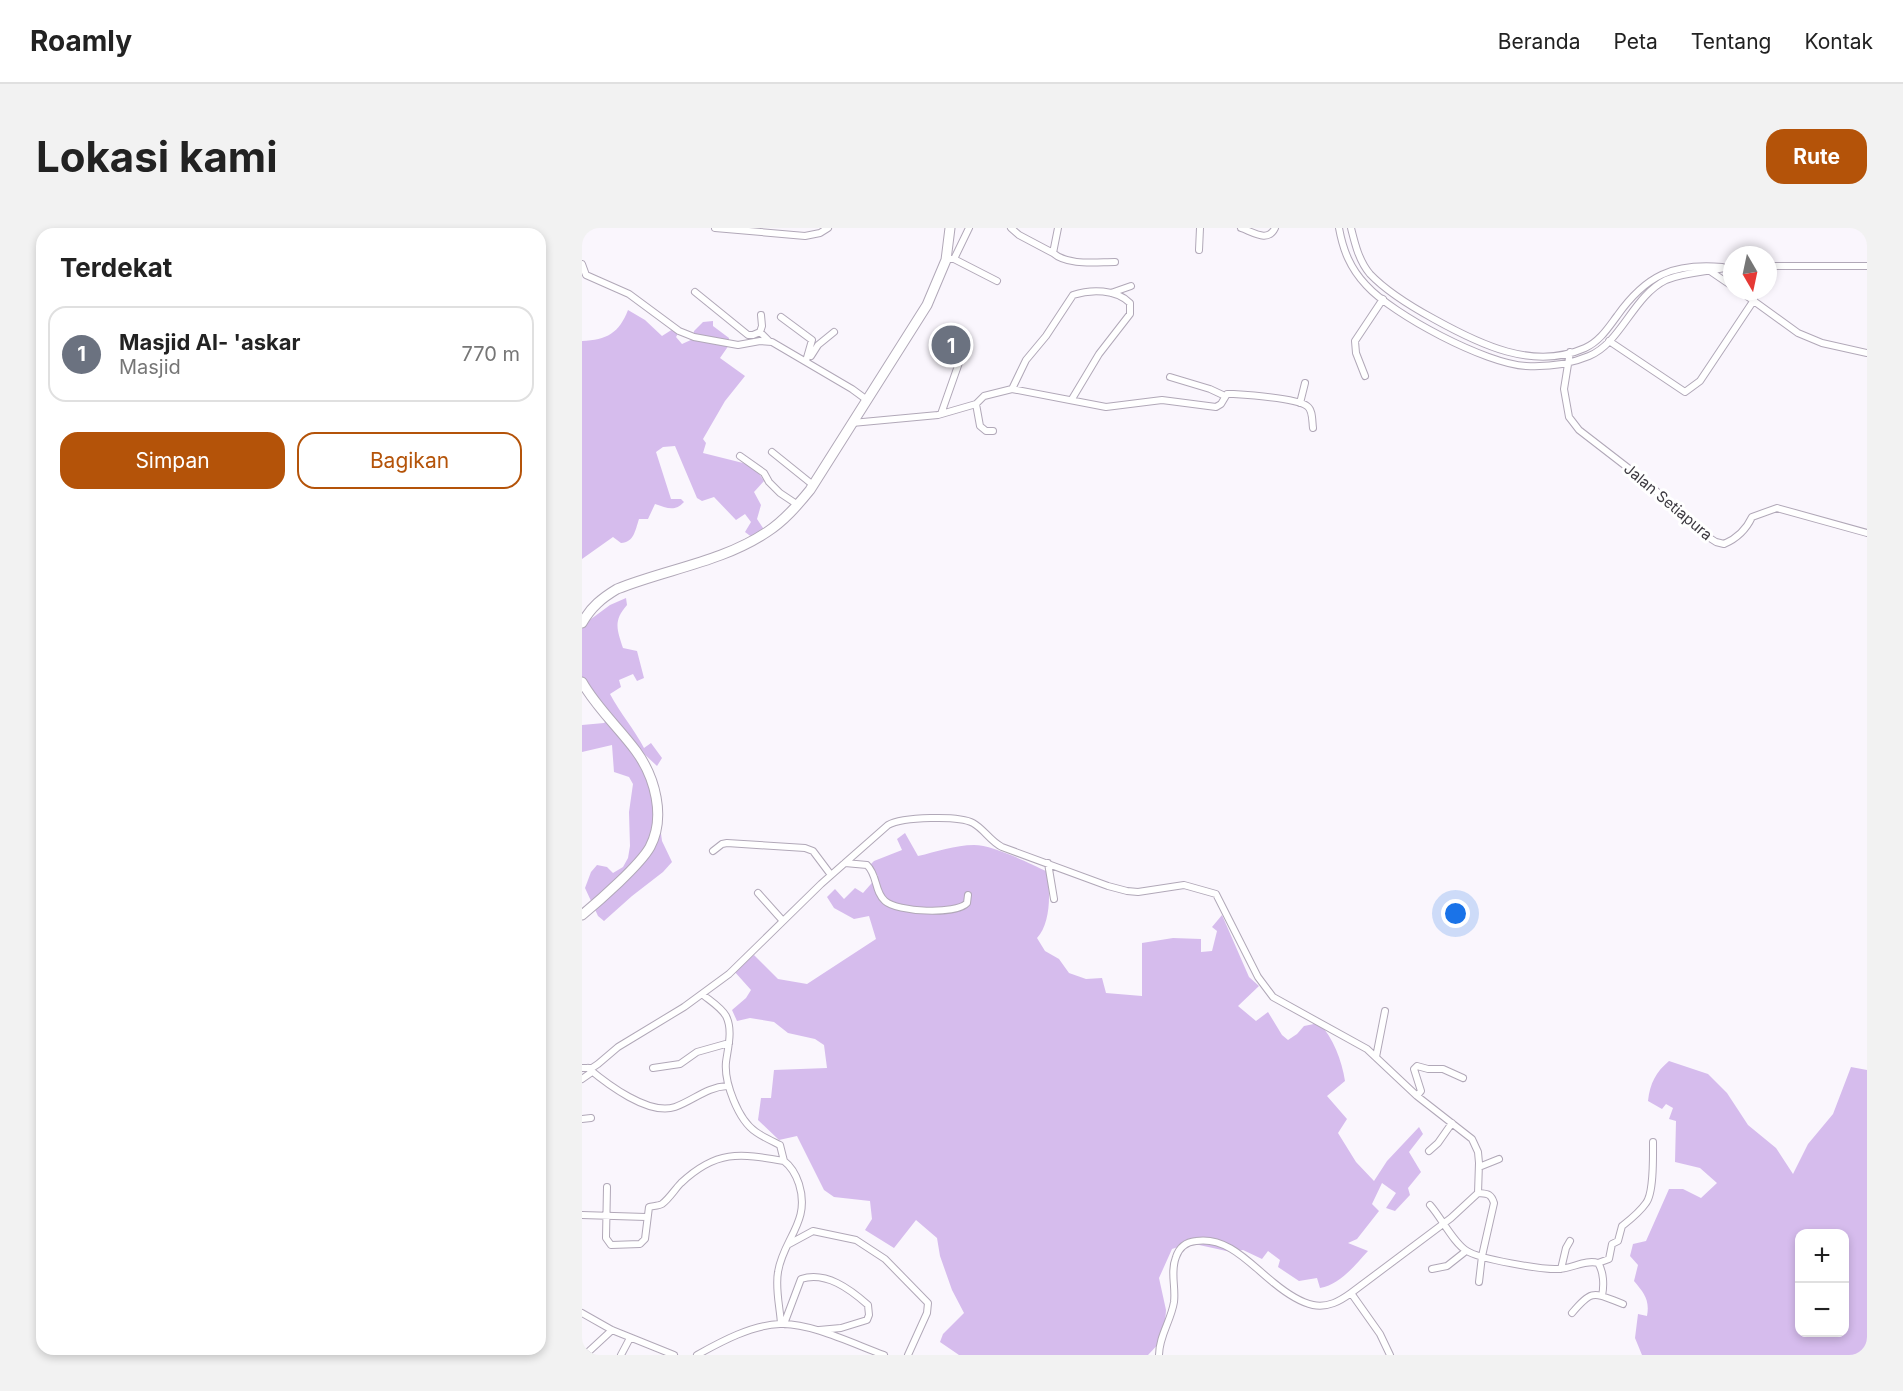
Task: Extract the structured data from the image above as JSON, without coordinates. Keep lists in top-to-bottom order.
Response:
{
  "streets": {
    "street": ["Jalan Setiapura"]
  },
  "north": "bottom",
  "page": {
    "header": "Roamly",
    "nav": [
      "Beranda",
      "Peta",
      "Tentang",
      "Kontak"
    ],
    "buttons": [
      "Rute",
      ["Simpan", "Bagikan"]
    ],
    "title": "Lokasi kami",
    "heading": "Terdekat",
    "list": [
      {
        "mark": "1",
        "name": "Masjid Al- 'askar",
        "note": "Masjid",
        "value": "770 m"
      }
    ],
    "pins": "1",
    "map_buttons": ["+", "−"]
  }
}
